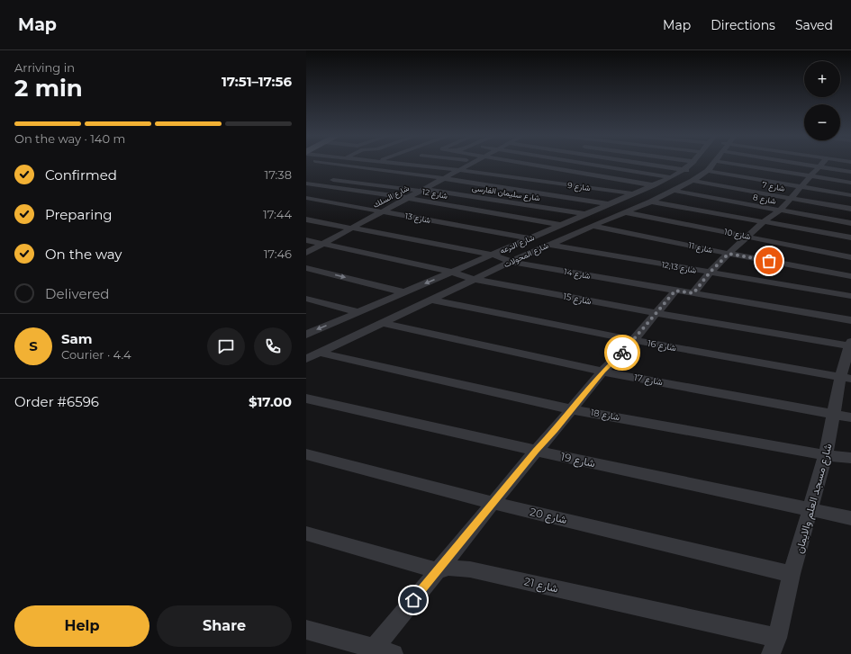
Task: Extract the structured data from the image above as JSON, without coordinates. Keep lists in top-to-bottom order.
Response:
{
  "streets": {
    "street": [
      "شارع 9",
      "شارع 7",
      "شارع سليمان الفارسى",
      "شارع 12",
      "شارع السلك",
      "شارع 8",
      "شارع 13",
      "شارع 10",
      "شارع الترعه",
      "شارع 11",
      "شارع المحولات",
      "شارع 12,13",
      "شارع 14",
      "شارع 15",
      "شارع 16",
      "شارع 17",
      "شارع 18",
      "شارع 19",
      "شارع مسجد العلم والايمان",
      "شارع 20",
      "شارع 21"
    ]
  },
  "crossings": [
    ["شارع 9", "شارع السلك"],
    ["شارع 9", "شارع الترعه"],
    ["شارع 9", "شارع المحولات"],
    ["شارع 7", "شارع المحولات"],
    ["شارع سليمان الفارسى", "شارع السلك"],
    ["شارع سليمان الفارسى", "شارع الترعه"],
    ["شارع 12", "شارع السلك"],
    ["شارع 12", "شارع الترعه"],
    ["شارع السلك", "شارع 13"],
    ["شارع السلك", "شارع 10"],
    ["شارع السلك", "شارع 14"],
    ["شارع السلك", "شارع 15"],
    ["شارع 8", "شارع المحولات"],
    ["شارع 13", "شارع الترعه"],
    ["شارع 10", "شارع الترعه"],
    ["شارع 10", "شارع المحولات"],
    ["شارع الترعه", "شارع 14"],
    ["شارع الترعه", "شارع 15"],
    ["شارع 11", "شارع المحولات"],
    ["شارع المحولات", "شارع 12,13"],
    ["شارع المحولات", "شارع 14"],
    ["شارع المحولات", "شارع 15"],
    ["شارع المحولات", "شارع 16"],
    ["شارع المحولات", "شارع 17"],
    ["شارع المحولات", "شارع 18"],
    ["شارع 15", "شارع مسجد العلم والايمان"],
    ["شارع 16", "شارع مسجد العلم والايمان"],
    ["شارع 17", "شارع مسجد العلم والايمان"],
    ["شارع 18", "شارع مسجد العلم والايمان"],
    ["شارع 19", "شارع مسجد العلم والايمان"],
    ["شارع مسجد العلم والايمان", "شارع 20"],
    ["شارع مسجد العلم والايمان", "شارع 21"]
  ],
  "page": {
    "header": "Map",
    "nav": ["Map", "Directions", "Saved"],
    "heading": ["2 min", "Arriving in", "17:51–17:56"],
    "panel": [
      "Sam",
      "Courier · 4.4",
      "Order #6596",
      "$17.00"
    ],
    "map_buttons": ["+", "−"],
    "bar": "On the way · 140 m",
    "list": [
      ["Confirmed", "17:38"],
      ["Preparing", "17:44"],
      ["On the way", "17:46"],
      "Delivered"
    ],
    "round": "S",
    "buttons": ["Help", "Share"]
  }
}
